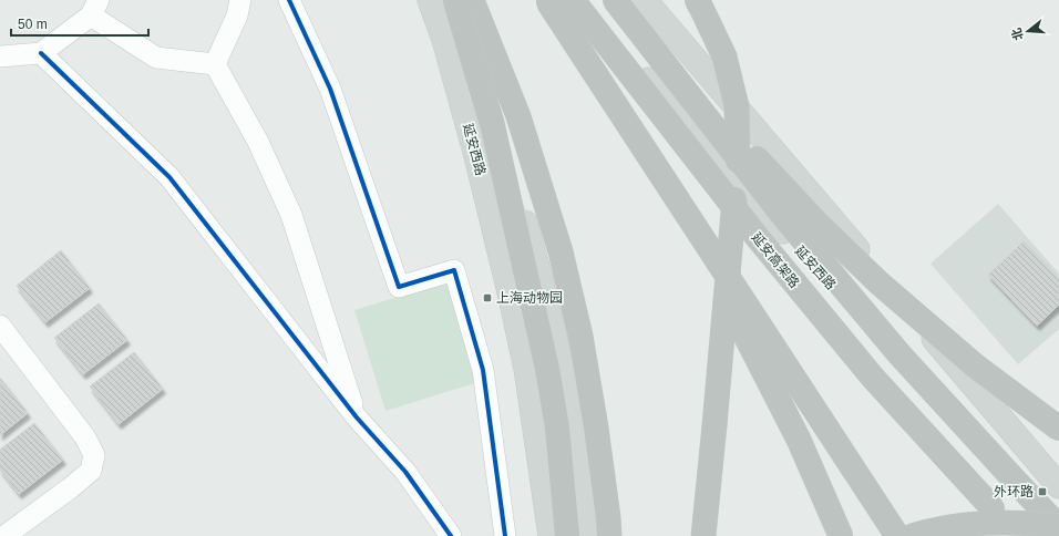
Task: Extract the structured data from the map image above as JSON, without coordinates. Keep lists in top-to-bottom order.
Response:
{
  "streets": {
    "highway": ["延安高架路"],
    "main road": ["延安西路"]
  },
  "places": {
    "transit": ["上海动物园", "外环路"]
  },
  "scale_bar": "50 m",
  "north": "left"
}
